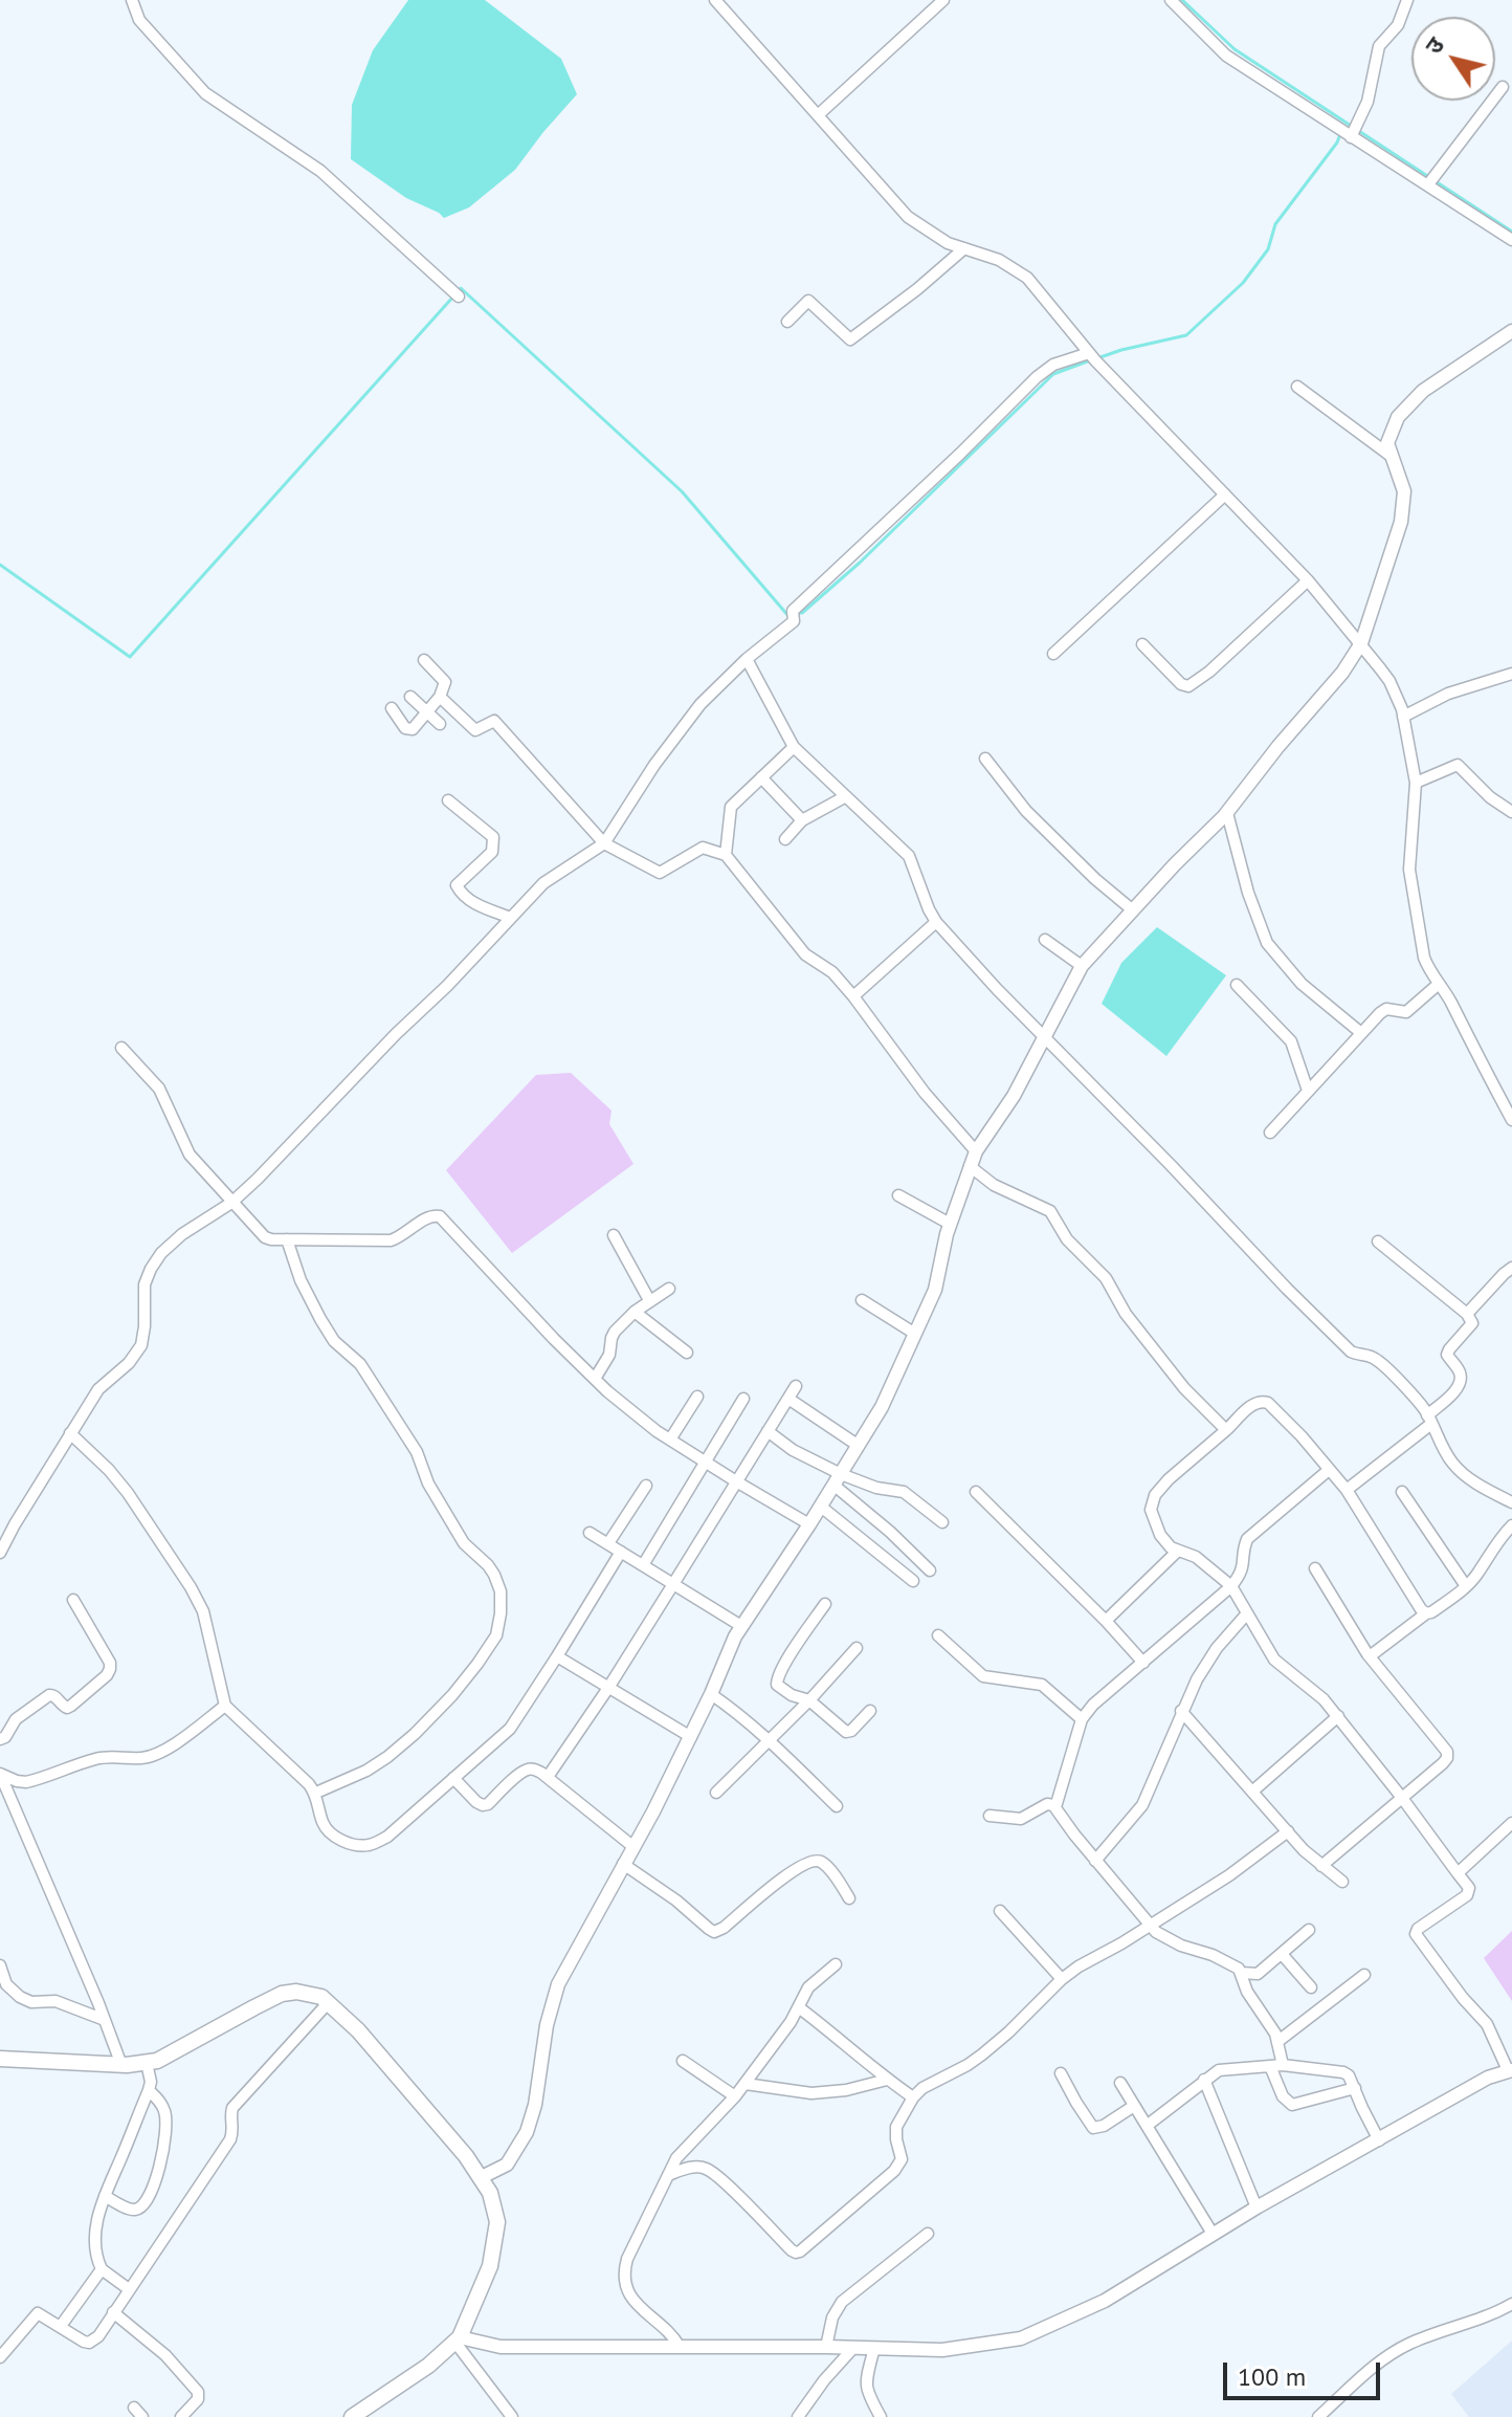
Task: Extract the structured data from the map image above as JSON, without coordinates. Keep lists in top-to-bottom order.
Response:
{
  "scale_bar": "100 m",
  "north": "top left"
}
